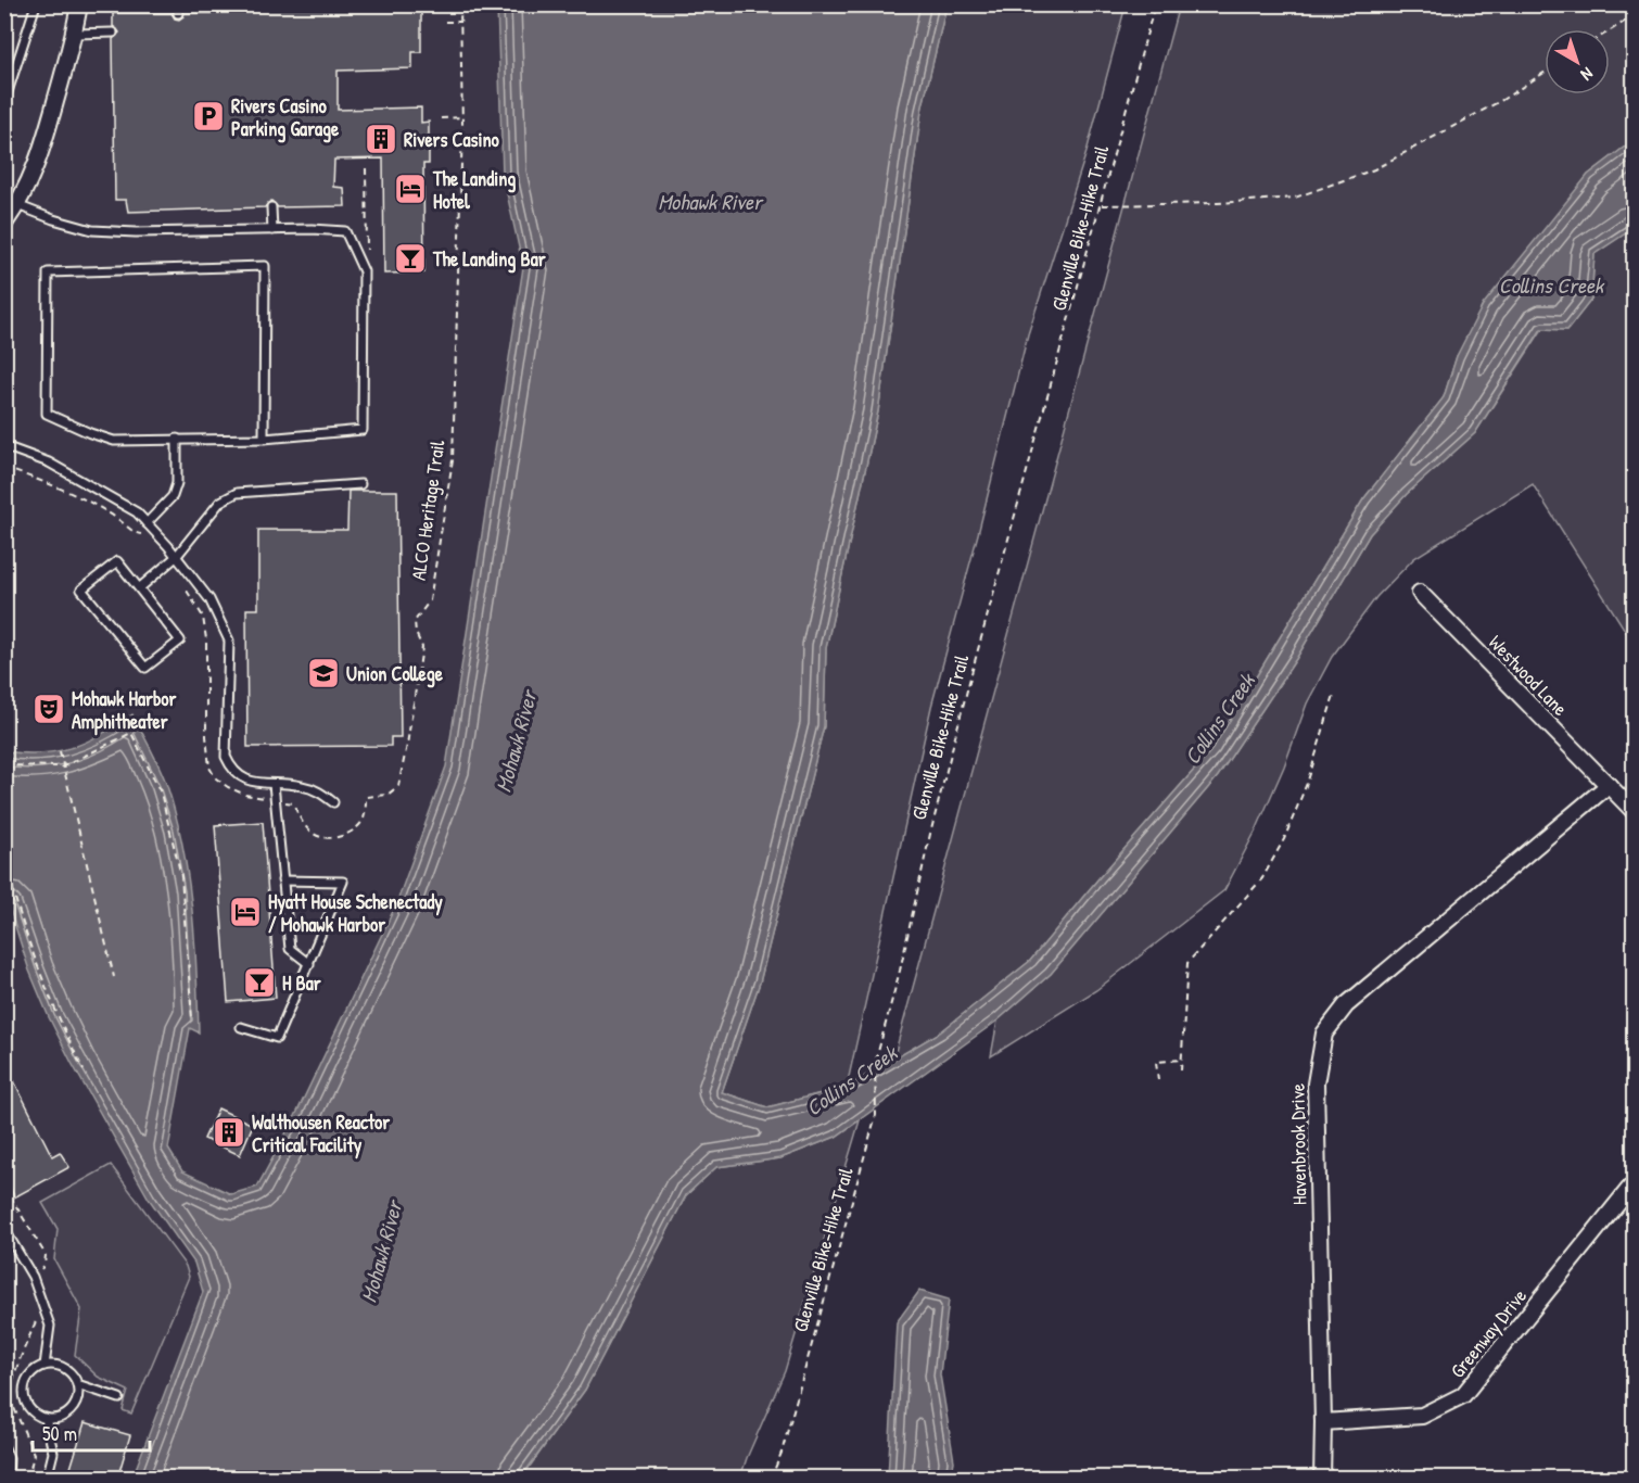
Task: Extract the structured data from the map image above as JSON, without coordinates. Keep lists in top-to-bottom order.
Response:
{
  "streets": {
    "street": ["Westwood Lane", "Havenbrook Drive", "Greenway Drive"],
    "path": ["Glenville Bike-Hike Trail", "ALCO Heritage Trail"]
  },
  "crossings": [
    ["Westwood Lane", "Havenbrook Drive"],
    ["Havenbrook Drive", "Greenway Drive"]
  ],
  "water": ["Mohawk River", "Collins Creek"],
  "places": {
    "parking": ["Rivers Casino Parking Garage"],
    "building": ["Rivers Casino", "Walthousen Reactor Critical Facility"],
    "hotel": ["The Landing Hotel", "Hyatt House Schenectady / Mohawk Harbor"],
    "bar": ["The Landing Bar", "H Bar"],
    "school or university": ["Union College"],
    "theatre": ["Mohawk Harbor Amphitheater"]
  },
  "scale_bar": "50 m",
  "north": "bottom right"
}
